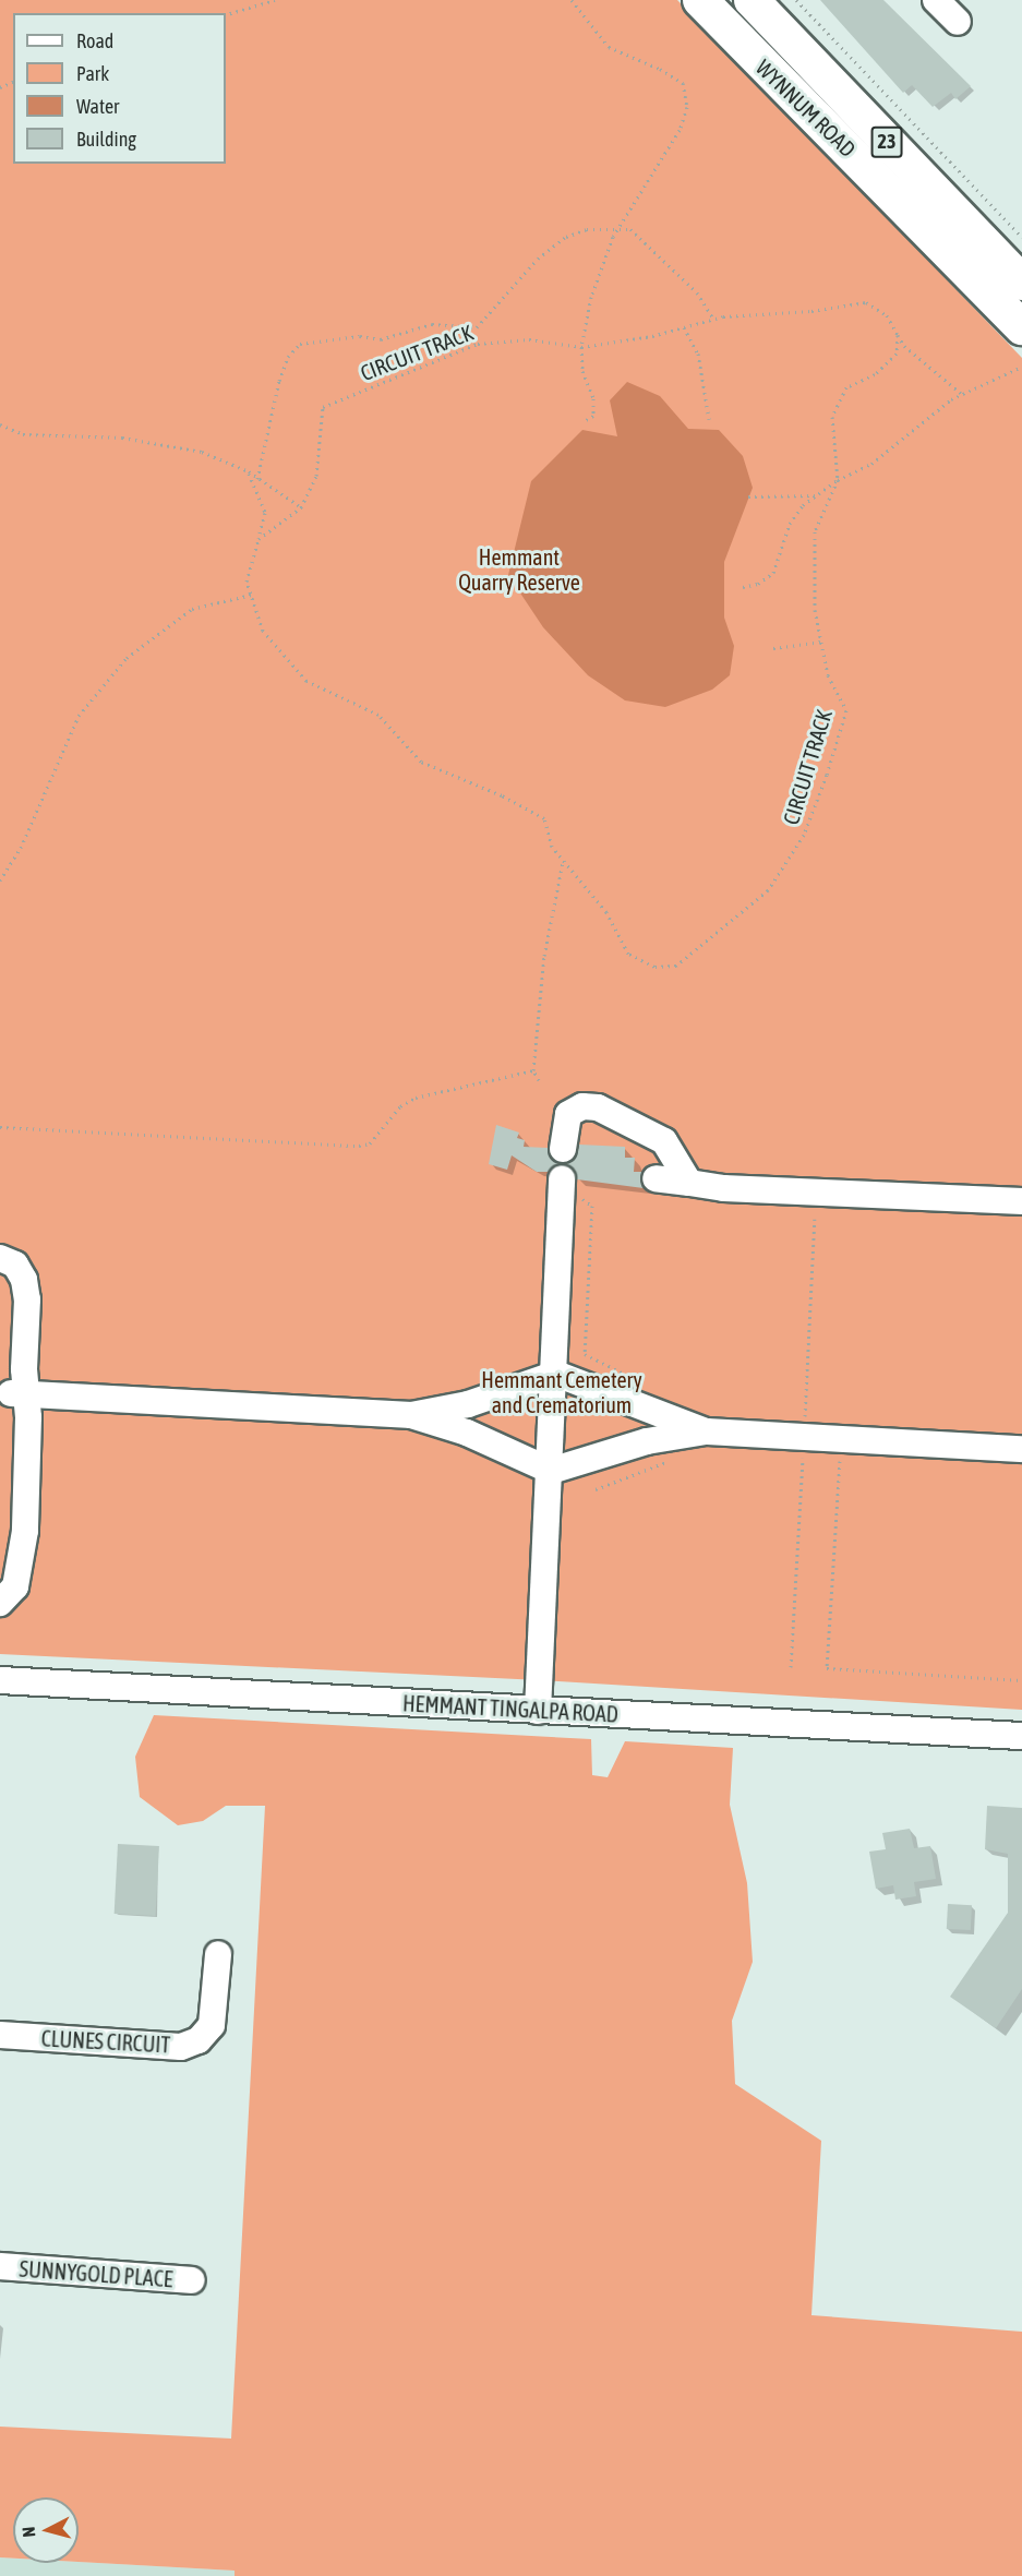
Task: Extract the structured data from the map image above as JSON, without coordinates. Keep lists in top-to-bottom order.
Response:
{
  "streets": {
    "main road": ["WYNNUM ROAD", "23"],
    "street": ["HEMMANT TINGALPA ROAD", "CLUNES CIRCUIT", "SUNNYGOLD PLACE"],
    "path": ["CIRCUIT TRACK"]
  },
  "parks": ["Hemmant Quarry Reserve", "Hemmant Cemetery and Crematorium"],
  "legend": [
    "Road",
    "Park",
    "Water",
    "Building"
  ],
  "north": "left"
}
